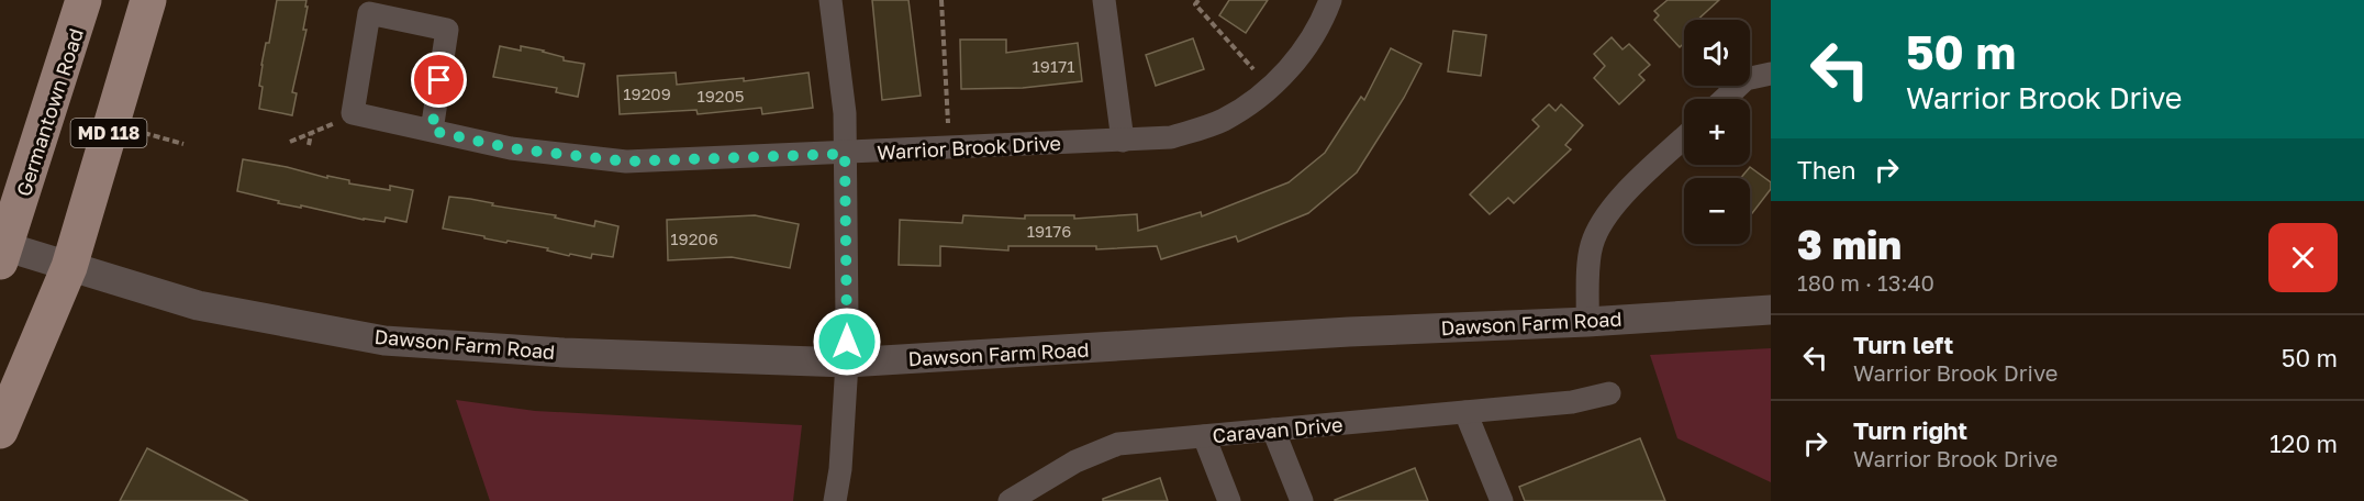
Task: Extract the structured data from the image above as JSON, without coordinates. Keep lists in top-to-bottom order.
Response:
{
  "streets": {
    "main road": ["Germantown Road", "MD 118"],
    "street": ["Warrior Brook Drive", "Dawson Farm Road", "Caravan Drive"]
  },
  "crossings": [
    ["Germantown Road", "Dawson Farm Road"],
    ["MD 118", "Dawson Farm Road"]
  ],
  "house_numbers": [
    "19171",
    "19209",
    "19205",
    "19176",
    "19206"
  ],
  "page": {
    "turn": ["50 m", "Warrior Brook Drive"],
    "map_buttons": ["+", "−"],
    "then": "Then",
    "heading": ["3 min", "180 m · 13:40"],
    "list": [
      {
        "name": "Turn left",
        "note": "Warrior Brook Drive",
        "value": "50 m"
      },
      {
        "name": "Turn right",
        "note": "Warrior Brook Drive",
        "value": "120 m"
      }
    ]
  }
}
